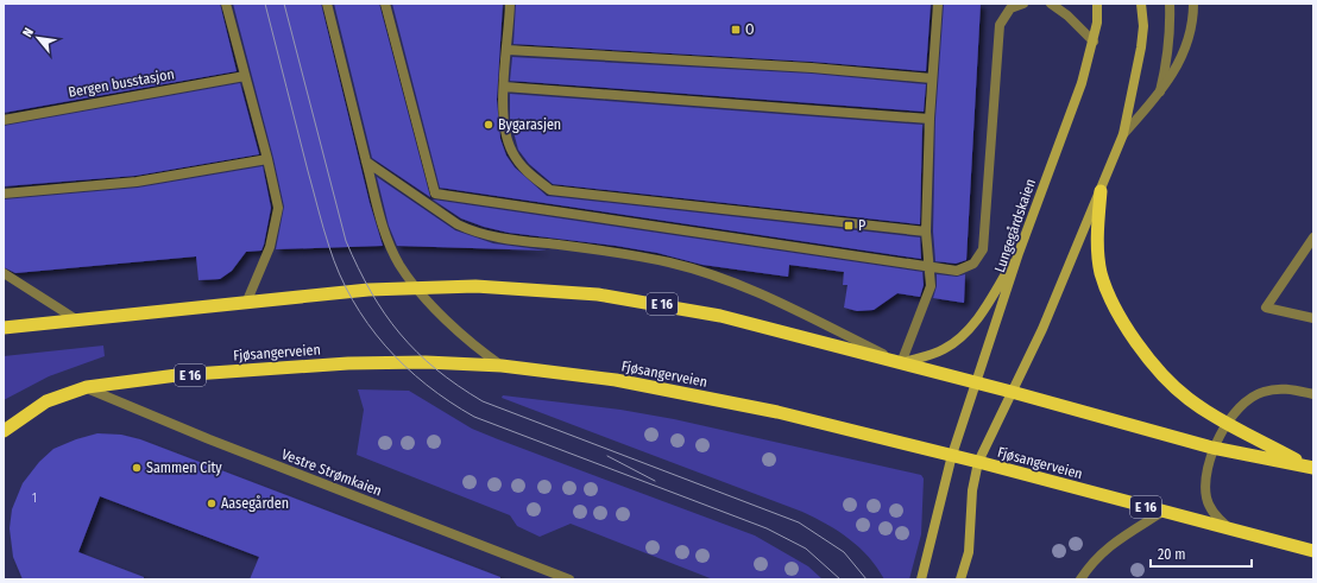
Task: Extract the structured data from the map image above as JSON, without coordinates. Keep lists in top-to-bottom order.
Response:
{
  "streets": {
    "highway": ["E 16", "Fjøsangerveien"],
    "main road": ["Lungegårdskaien"],
    "street": ["Bergen busstasjon", "Vestre Strømkaien"]
  },
  "crossings": [
    ["Lungegårdskaien", "E 16"],
    ["Lungegårdskaien", "Fjøsangerveien"],
    ["Fjøsangerveien", "Vestre Strømkaien"]
  ],
  "places": {
    "transit": ["O", "P"],
    "other": ["Bygarasjen", "Sammen City", "Aasegården"]
  },
  "house_numbers": ["1"],
  "scale_bar": "20 m",
  "north": "top left"
}
